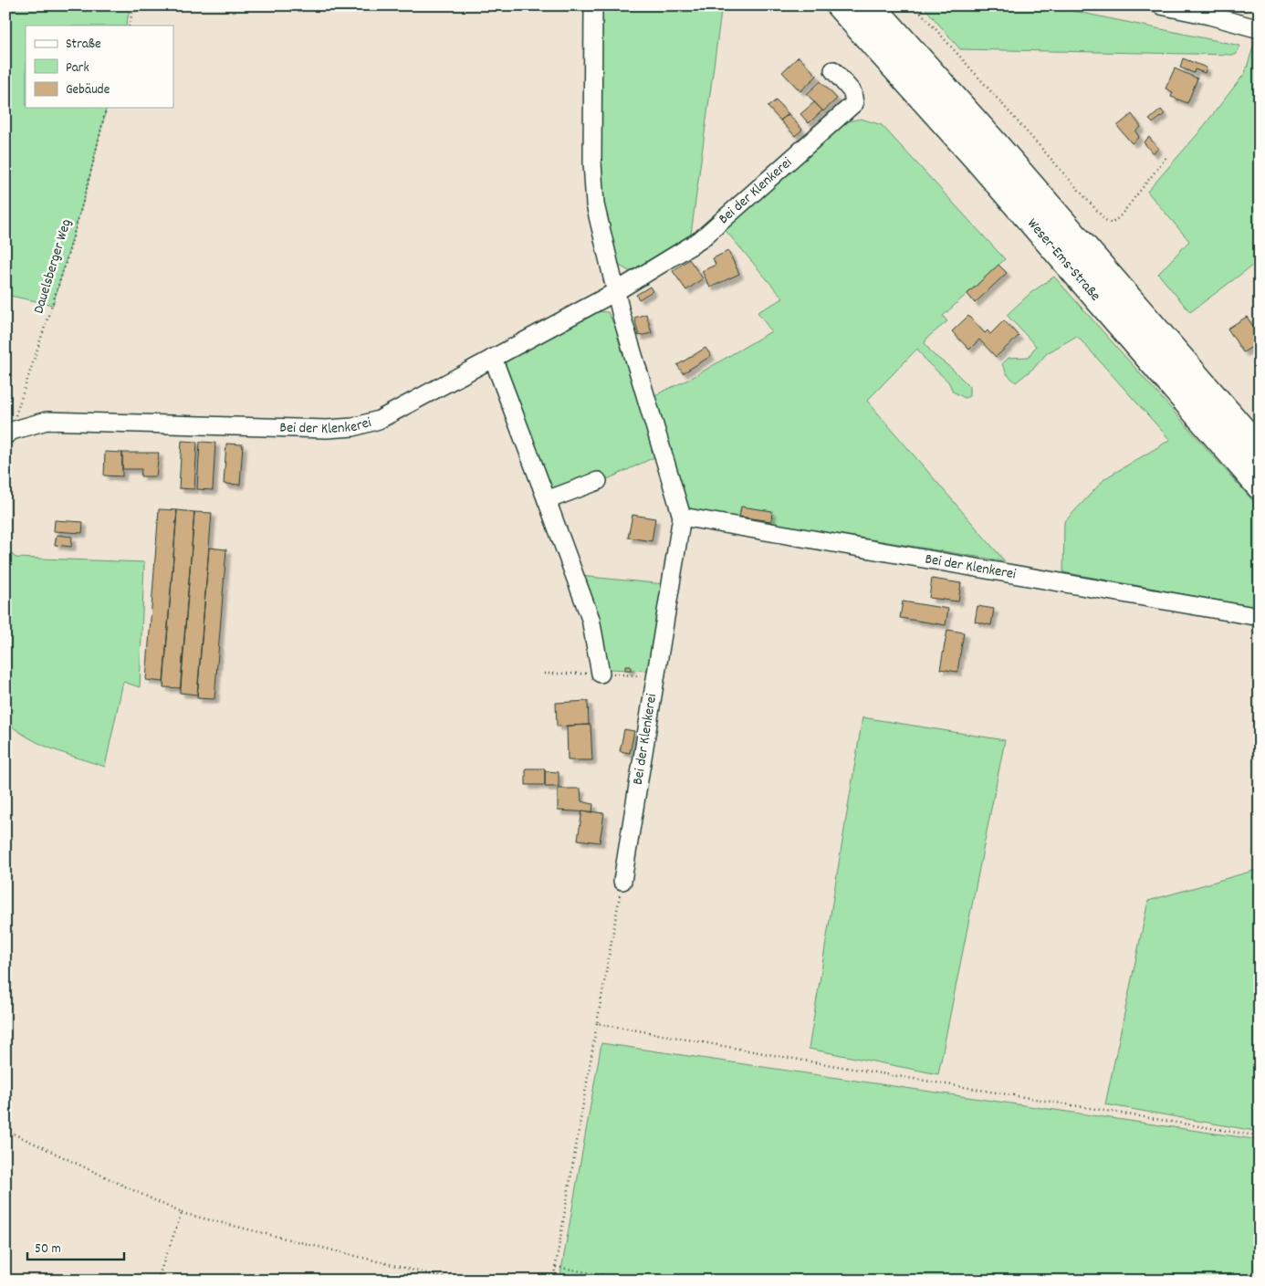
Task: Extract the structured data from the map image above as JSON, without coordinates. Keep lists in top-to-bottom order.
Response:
{
  "streets": {
    "highway": ["Weser-Ems-Straße"],
    "street": ["Bei der Klenkerei"],
    "path": ["Dauelsberger Weg"]
  },
  "crossings": [
    ["Bei der Klenkerei", "Dauelsberger Weg"]
  ],
  "legend": ["Straße", "Park", "Gebäude"],
  "scale_bar": "50 m"
}
